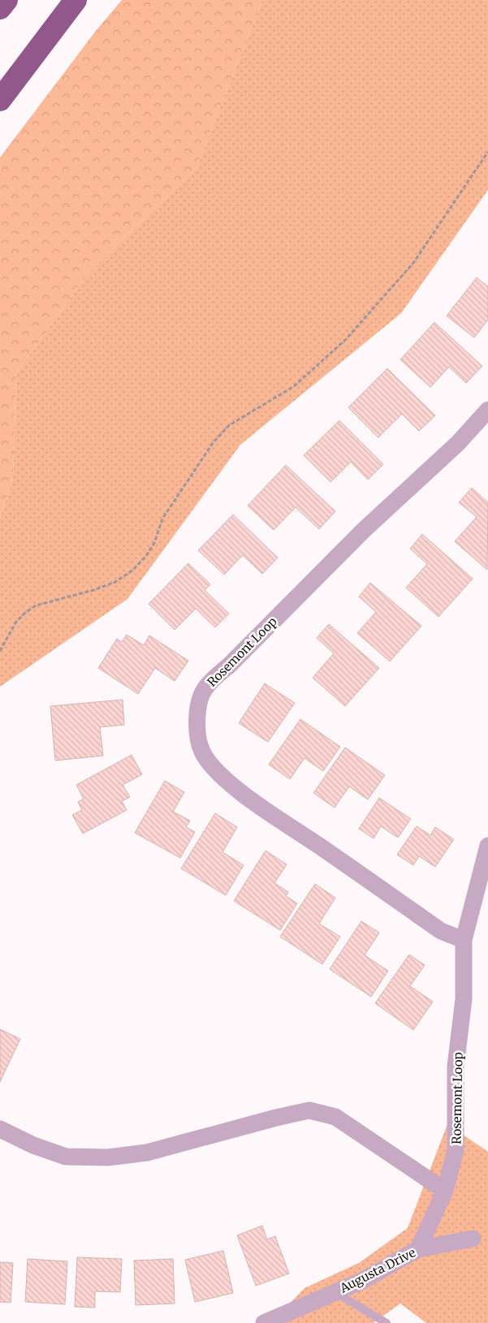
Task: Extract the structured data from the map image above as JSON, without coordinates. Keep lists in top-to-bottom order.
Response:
{
  "streets": {
    "street": ["Rosemont Loop", "Augusta Drive"]
  },
  "crossings": [
    ["Rosemont Loop", "Augusta Drive"]
  ]
}
